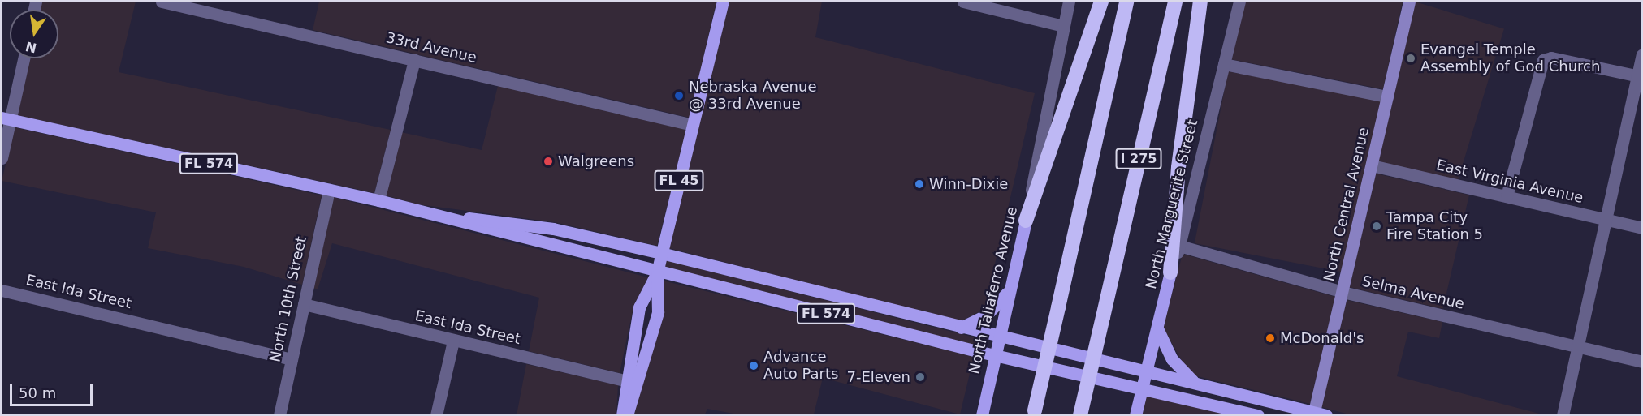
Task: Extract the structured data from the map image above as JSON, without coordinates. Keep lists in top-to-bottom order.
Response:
{
  "streets": {
    "highway": ["I 275"],
    "main road": [
      "FL 574",
      "FL 45",
      "North Marguerite Street",
      "North Taliaferro Avenue"
    ],
    "street": [
      "33rd Avenue",
      "East Virginia Avenue",
      "North Central Avenue",
      "East Ida Street",
      "Selma Avenue",
      "North 10th Street"
    ]
  },
  "crossings": [
    ["33rd Avenue", "FL 45"],
    ["FL 574", "FL 45"],
    ["FL 574", "North Marguerite Street"],
    ["FL 574", "North Central Avenue"],
    ["FL 574", "North Taliaferro Avenue"],
    ["FL 574", "North 10th Street"],
    ["FL 45", "East Ida Street"],
    ["East Virginia Avenue", "North Central Avenue"],
    ["North Marguerite Street", "Selma Avenue"],
    ["North Central Avenue", "Selma Avenue"],
    ["East Ida Street", "North 10th Street"]
  ],
  "places": [
    "Evangel Temple Assembly of God Church",
    "Nebraska Avenue @ 33rd Avenue",
    "Walgreens",
    "Winn-Dixie",
    "Tampa City Fire Station 5",
    "McDonald's",
    "Advance Auto Parts",
    "7-Eleven"
  ],
  "scale_bar": "50 m",
  "north": "bottom"
}
